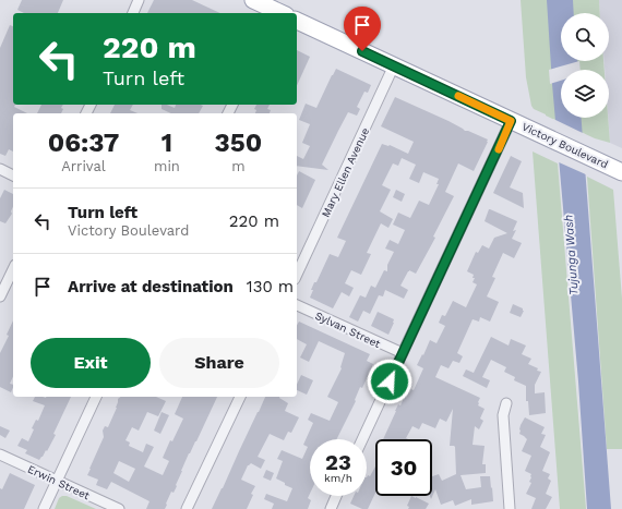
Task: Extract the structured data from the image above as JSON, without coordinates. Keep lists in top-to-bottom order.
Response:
{
  "streets": {
    "main road": ["Victory Boulevard"],
    "street": ["Mary Ellen Avenue", "Sylvan Street", "Erwin Street"]
  },
  "crossings": [
    ["Victory Boulevard", "Mary Ellen Avenue"]
  ],
  "water": ["Tujunga Wash"],
  "page": {
    "turn": ["220 m", "Turn left"],
    "eta": [
      "06:37",
      "Arrival",
      "1",
      "min",
      "350",
      "m"
    ],
    "list": [
      {
        "name": "Turn left",
        "note": "Victory Boulevard",
        "value": "220 m"
      },
      {
        "name": "Arrive at destination",
        "value": "130 m"
      }
    ],
    "buttons": ["Exit", "Share"],
    "speed": "23 km/h",
    "limit": "30"
  }
}
